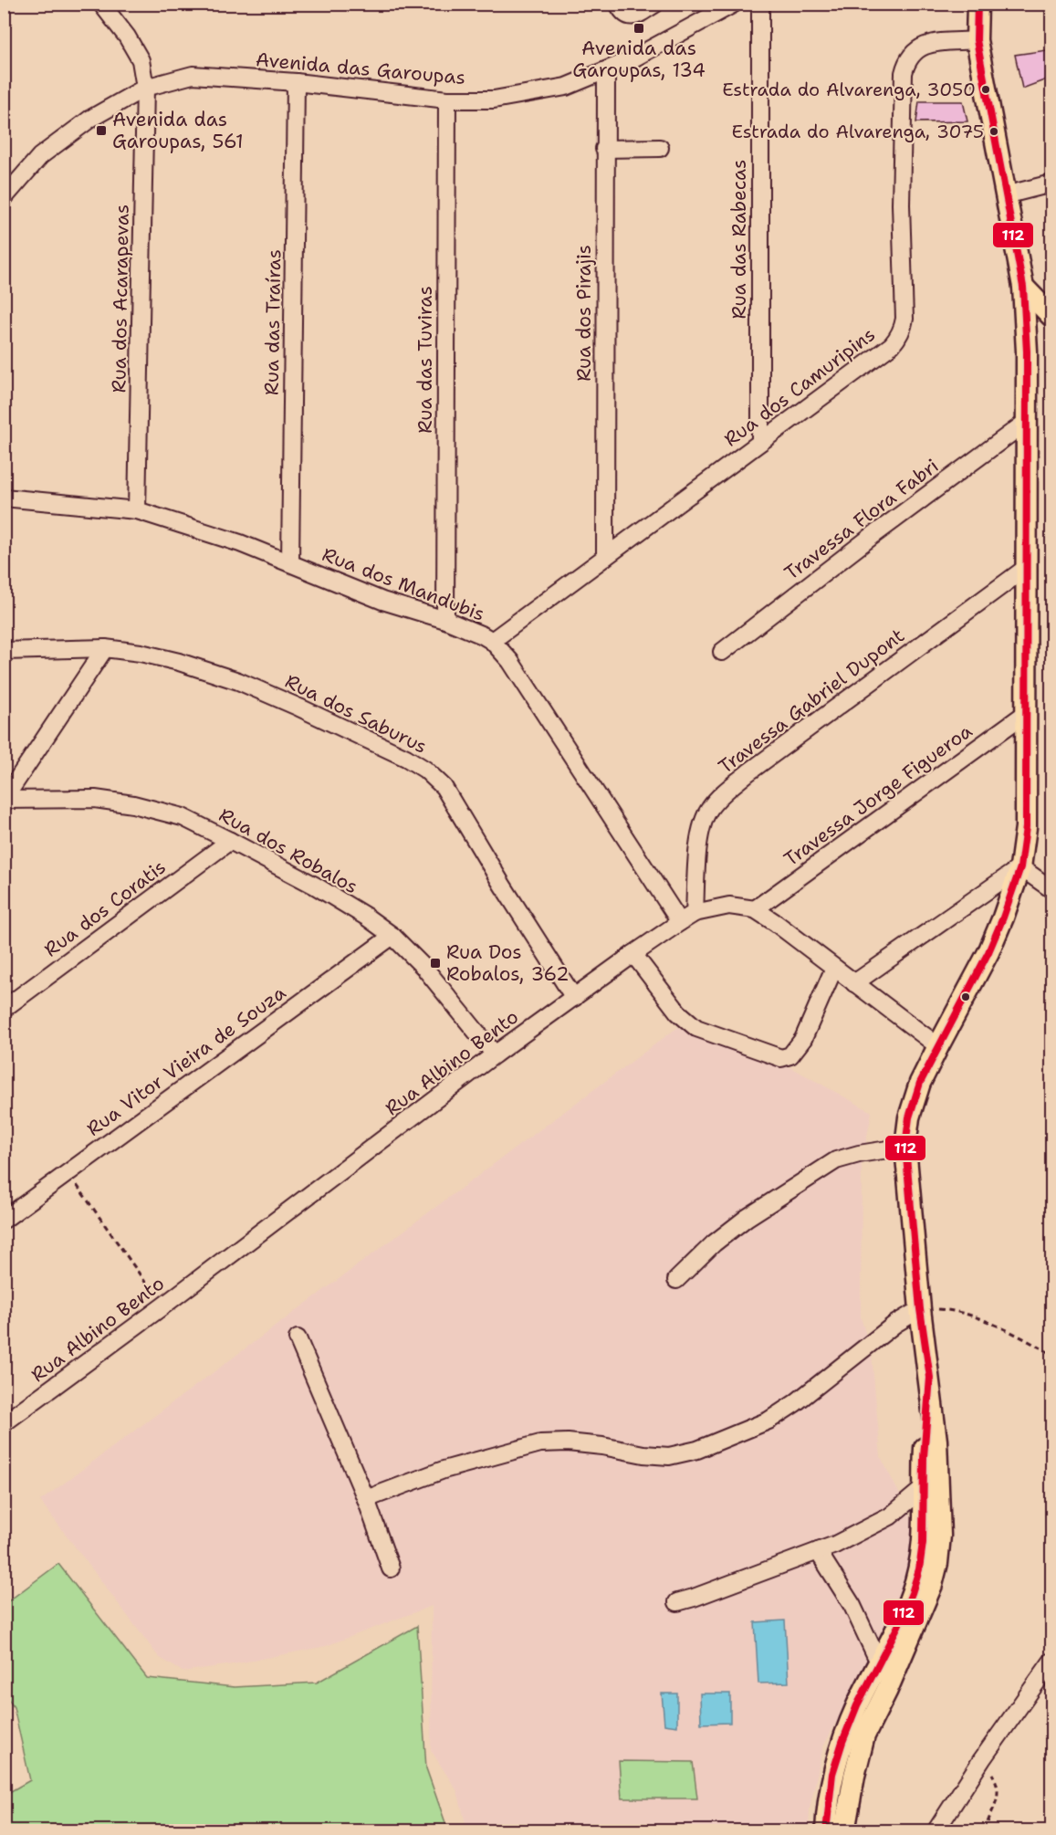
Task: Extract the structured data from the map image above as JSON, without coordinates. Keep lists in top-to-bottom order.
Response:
{
  "streets": {
    "street": [
      "Avenida das Garoupas",
      "Rua das Rabecas",
      "Rua dos Acarapevas",
      "Rua dos Pirajis",
      "Rua das Traíras",
      "Rua das Tuviras",
      "Rua dos Camuripins",
      "Travessa Flora Fabri",
      "Rua dos Mandubis",
      "Travessa Gabriel Dupont",
      "Rua dos Saburus",
      "Travessa Jorge Figueroa",
      "Rua dos Robalos",
      "Rua dos Coratis",
      "Rua Vitor Vieira de Souza",
      "Rua Albino Bento"
    ]
  },
  "crossings": [
    ["Avenida das Garoupas", "Rua dos Acarapevas"],
    ["Avenida das Garoupas", "Rua dos Pirajis"],
    ["Avenida das Garoupas", "Rua das Traíras"],
    ["Avenida das Garoupas", "Rua das Tuviras"],
    ["Rua das Rabecas", "Rua dos Camuripins"],
    ["Rua dos Acarapevas", "Rua dos Mandubis"],
    ["Rua dos Pirajis", "Rua dos Camuripins"],
    ["Rua das Traíras", "Rua dos Mandubis"],
    ["Rua das Tuviras", "Rua dos Mandubis"],
    ["Rua dos Camuripins", "Rua dos Mandubis"],
    ["Rua dos Mandubis", "Rua Albino Bento"],
    ["Travessa Gabriel Dupont", "Rua Albino Bento"],
    ["Rua dos Saburus", "Rua Albino Bento"],
    ["Travessa Jorge Figueroa", "Rua Albino Bento"],
    ["Rua dos Robalos", "Rua dos Coratis"],
    ["Rua dos Robalos", "Rua Vitor Vieira de Souza"],
    ["Rua dos Robalos", "Rua Albino Bento"]
  ],
  "places": {
    "transit": ["Avenida das Garoupas, 134", "Avenida das Garoupas, 561", "Rua Dos Robalos, 362"],
    "other": ["Estrada do Alvarenga, 3050", "Estrada do Alvarenga, 3075"]
  },
  "lines": ["transit line 112"]
}
